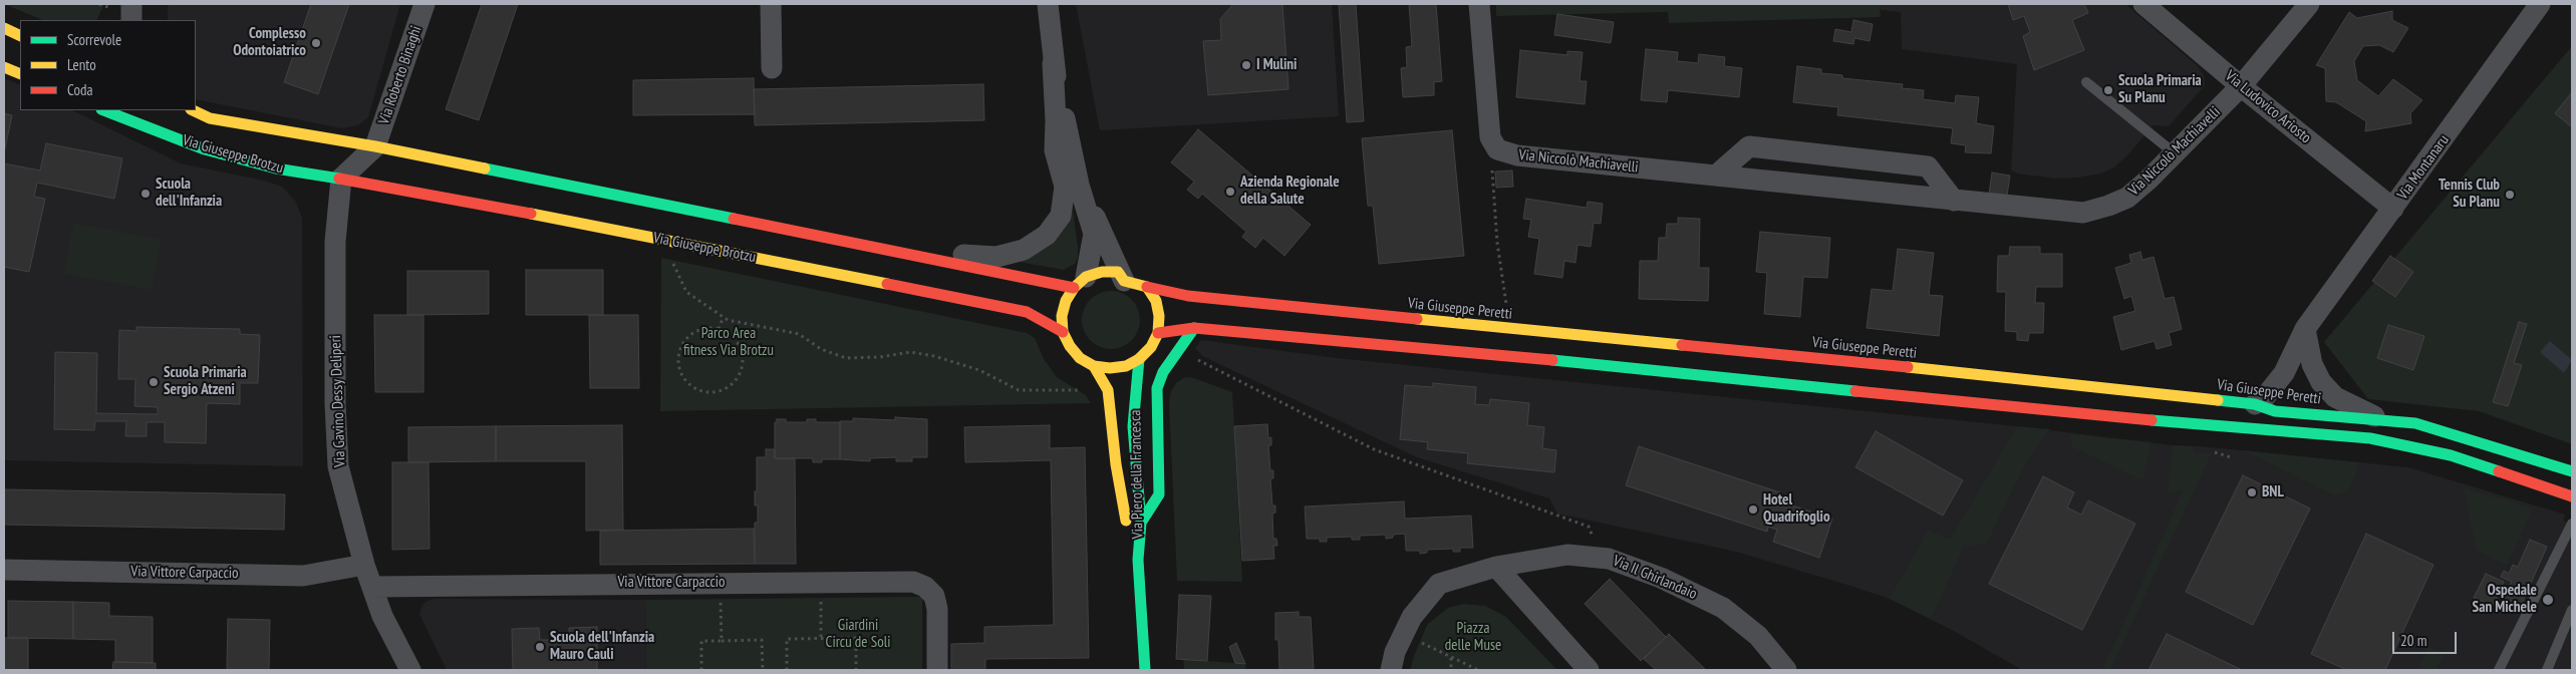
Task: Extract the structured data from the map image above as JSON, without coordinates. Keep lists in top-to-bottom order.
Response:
{
  "streets": {
    "street": [
      "Via Roberto Binaghi",
      "Via Ludovico Ariosto",
      "Via Niccolò Machiavelli",
      "Via Giuseppe Brotzu",
      "Via Montanaru",
      "Via Giuseppe Peretti",
      "Via Gavino Dessy Deliperi",
      "Via Piero della Francesca",
      "Via Vittore Carpaccio",
      "Via Il Ghirlandaio"
    ]
  },
  "crossings": [
    ["Via Roberto Binaghi", "Via Giuseppe Brotzu"],
    ["Via Ludovico Ariosto", "Via Niccolò Machiavelli"],
    ["Via Ludovico Ariosto", "Via Montanaru"],
    ["Via Giuseppe Brotzu", "Via Giuseppe Peretti"],
    ["Via Giuseppe Brotzu", "Via Gavino Dessy Deliperi"],
    ["Via Giuseppe Brotzu", "Via Piero della Francesca"],
    ["Via Montanaru", "Via Giuseppe Peretti"],
    ["Via Giuseppe Peretti", "Via Piero della Francesca"],
    ["Via Gavino Dessy Deliperi", "Via Vittore Carpaccio"]
  ],
  "parks": ["Parco Area fitness Via Brotzu", "Giardini Circu de Soli", "Piazza delle Muse"],
  "places": [
    "Complesso Odontoiatrico",
    "I Mulini",
    "Scuola Primaria Su Planu",
    "Azienda Regionale della Salute",
    "Scuola dell'Infanzia",
    "Tennis Club Su Planu",
    "Scuola Primaria Sergio Atzeni",
    "BNL",
    "Hotel Quadrifoglio",
    "Ospedale San Michele",
    "Scuola dell'Infanzia Mauro Cauli"
  ],
  "legend": ["Scorrevole", "Lento", "Coda"],
  "scale_bar": "20 m"
}
